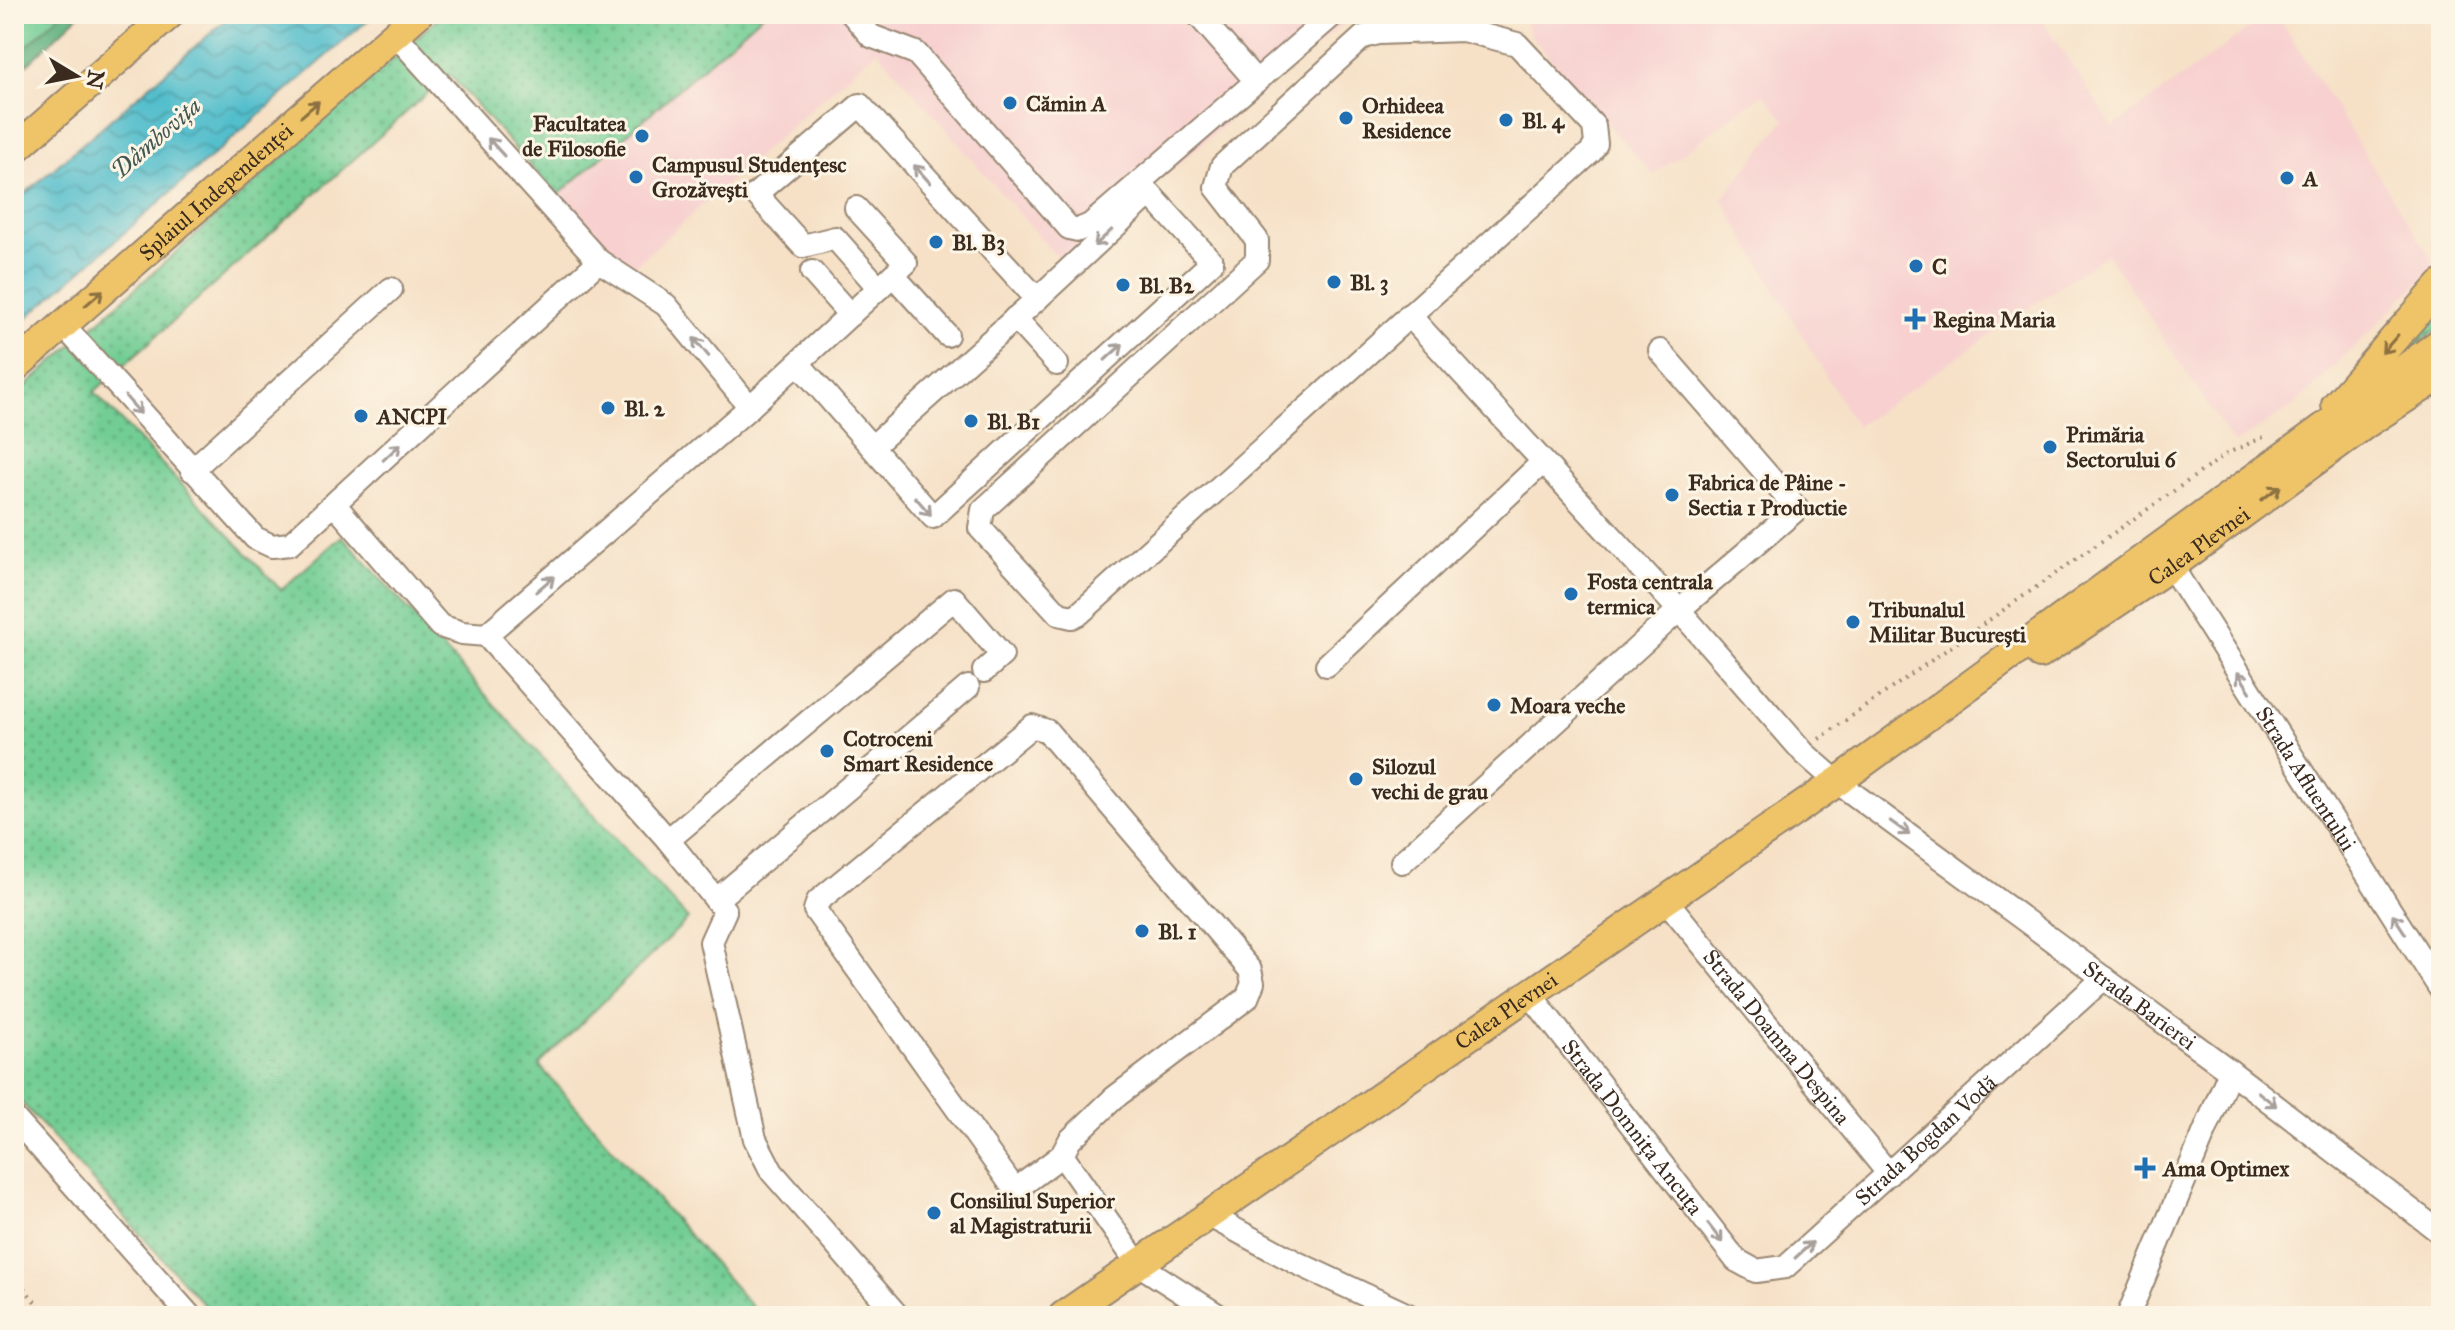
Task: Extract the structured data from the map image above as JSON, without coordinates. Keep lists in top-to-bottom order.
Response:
{
  "streets": {
    "main road": ["Splaiul Independenței", "Calea Plevnei"],
    "street": [
      "Strada Afluentului",
      "Strada Barierei",
      "Strada Doamna Despina",
      "Strada Domnița Ancuța",
      "Strada Bogdan Vodă"
    ]
  },
  "crossings": [
    ["Calea Plevnei", "Strada Afluentului"],
    ["Calea Plevnei", "Strada Barierei"],
    ["Calea Plevnei", "Strada Doamna Despina"],
    ["Calea Plevnei", "Strada Domnița Ancuța"],
    ["Strada Barierei", "Strada Bogdan Vodă"],
    ["Strada Doamna Despina", "Strada Bogdan Vodă"],
    ["Strada Domnița Ancuța", "Strada Bogdan Vodă"]
  ],
  "one_way": [
    "Strada Afluentului",
    "Strada Barierei",
    "Strada Domnița Ancuța",
    "Strada Bogdan Vodă"
  ],
  "water": ["Dâmbovița"],
  "places": {
    "other": [
      "Cămin A",
      "Orhideea Residence",
      "Bl. 4",
      "Facultatea de Filosofie",
      "Campusul Studențesc Grozăvești",
      "A",
      "Bl. B3",
      "C",
      "Bl. 3",
      "Bl. B2",
      "Bl. 2",
      "ANCPI",
      "Bl. B1",
      "Primăria Sectorului 6",
      "Fabrica de Pâine - Sectia 1 Productie",
      "Fosta centrala termica",
      "Tribunalul Militar București",
      "Moara veche",
      "Cotroceni Smart Residence",
      "Silozul vechi de grau",
      "Bl. 1",
      "Consiliul Superior al Magistraturii"
    ],
    "health": ["Regina Maria", "Ama Optimex"]
  },
  "north": "right"
}
